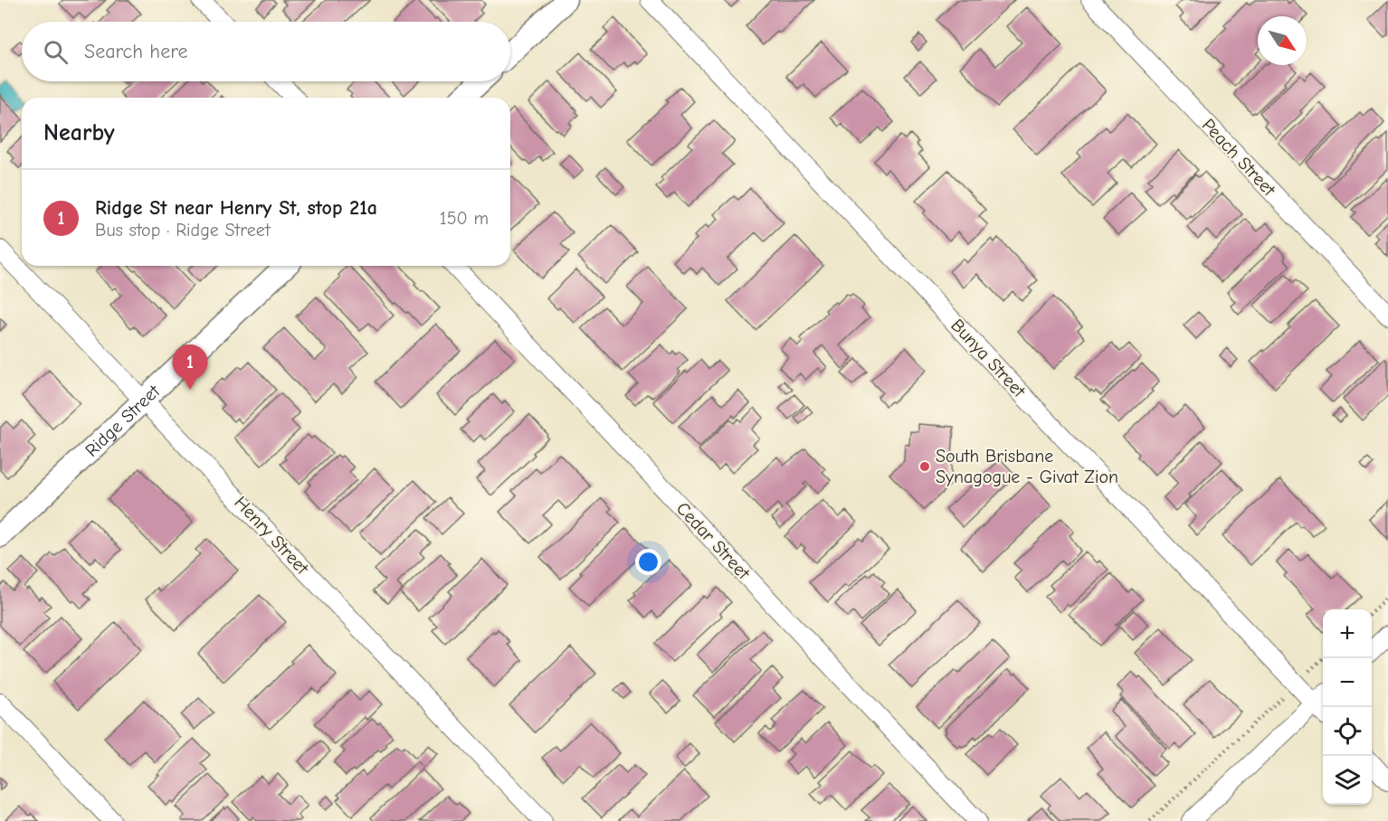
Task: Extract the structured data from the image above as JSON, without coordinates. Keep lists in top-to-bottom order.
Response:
{
  "streets": {
    "street": [
      "Peach Street",
      "Bunya Street",
      "Ridge Street",
      "Henry Street",
      "Cedar Street"
    ]
  },
  "crossings": [
    ["Ridge Street", "Henry Street"]
  ],
  "places": ["South Brisbane Synagogue - Givat Zion"],
  "north": "bottom right",
  "page": {
    "search": "Search here",
    "heading": "Nearby",
    "list": [
      {
        "mark": "1",
        "name": "Ridge St near Henry St, stop 21a",
        "note": "Bus stop · Ridge Street",
        "value": "150 m"
      }
    ],
    "pins": "1",
    "map_buttons": ["+", "−"]
  }
}
